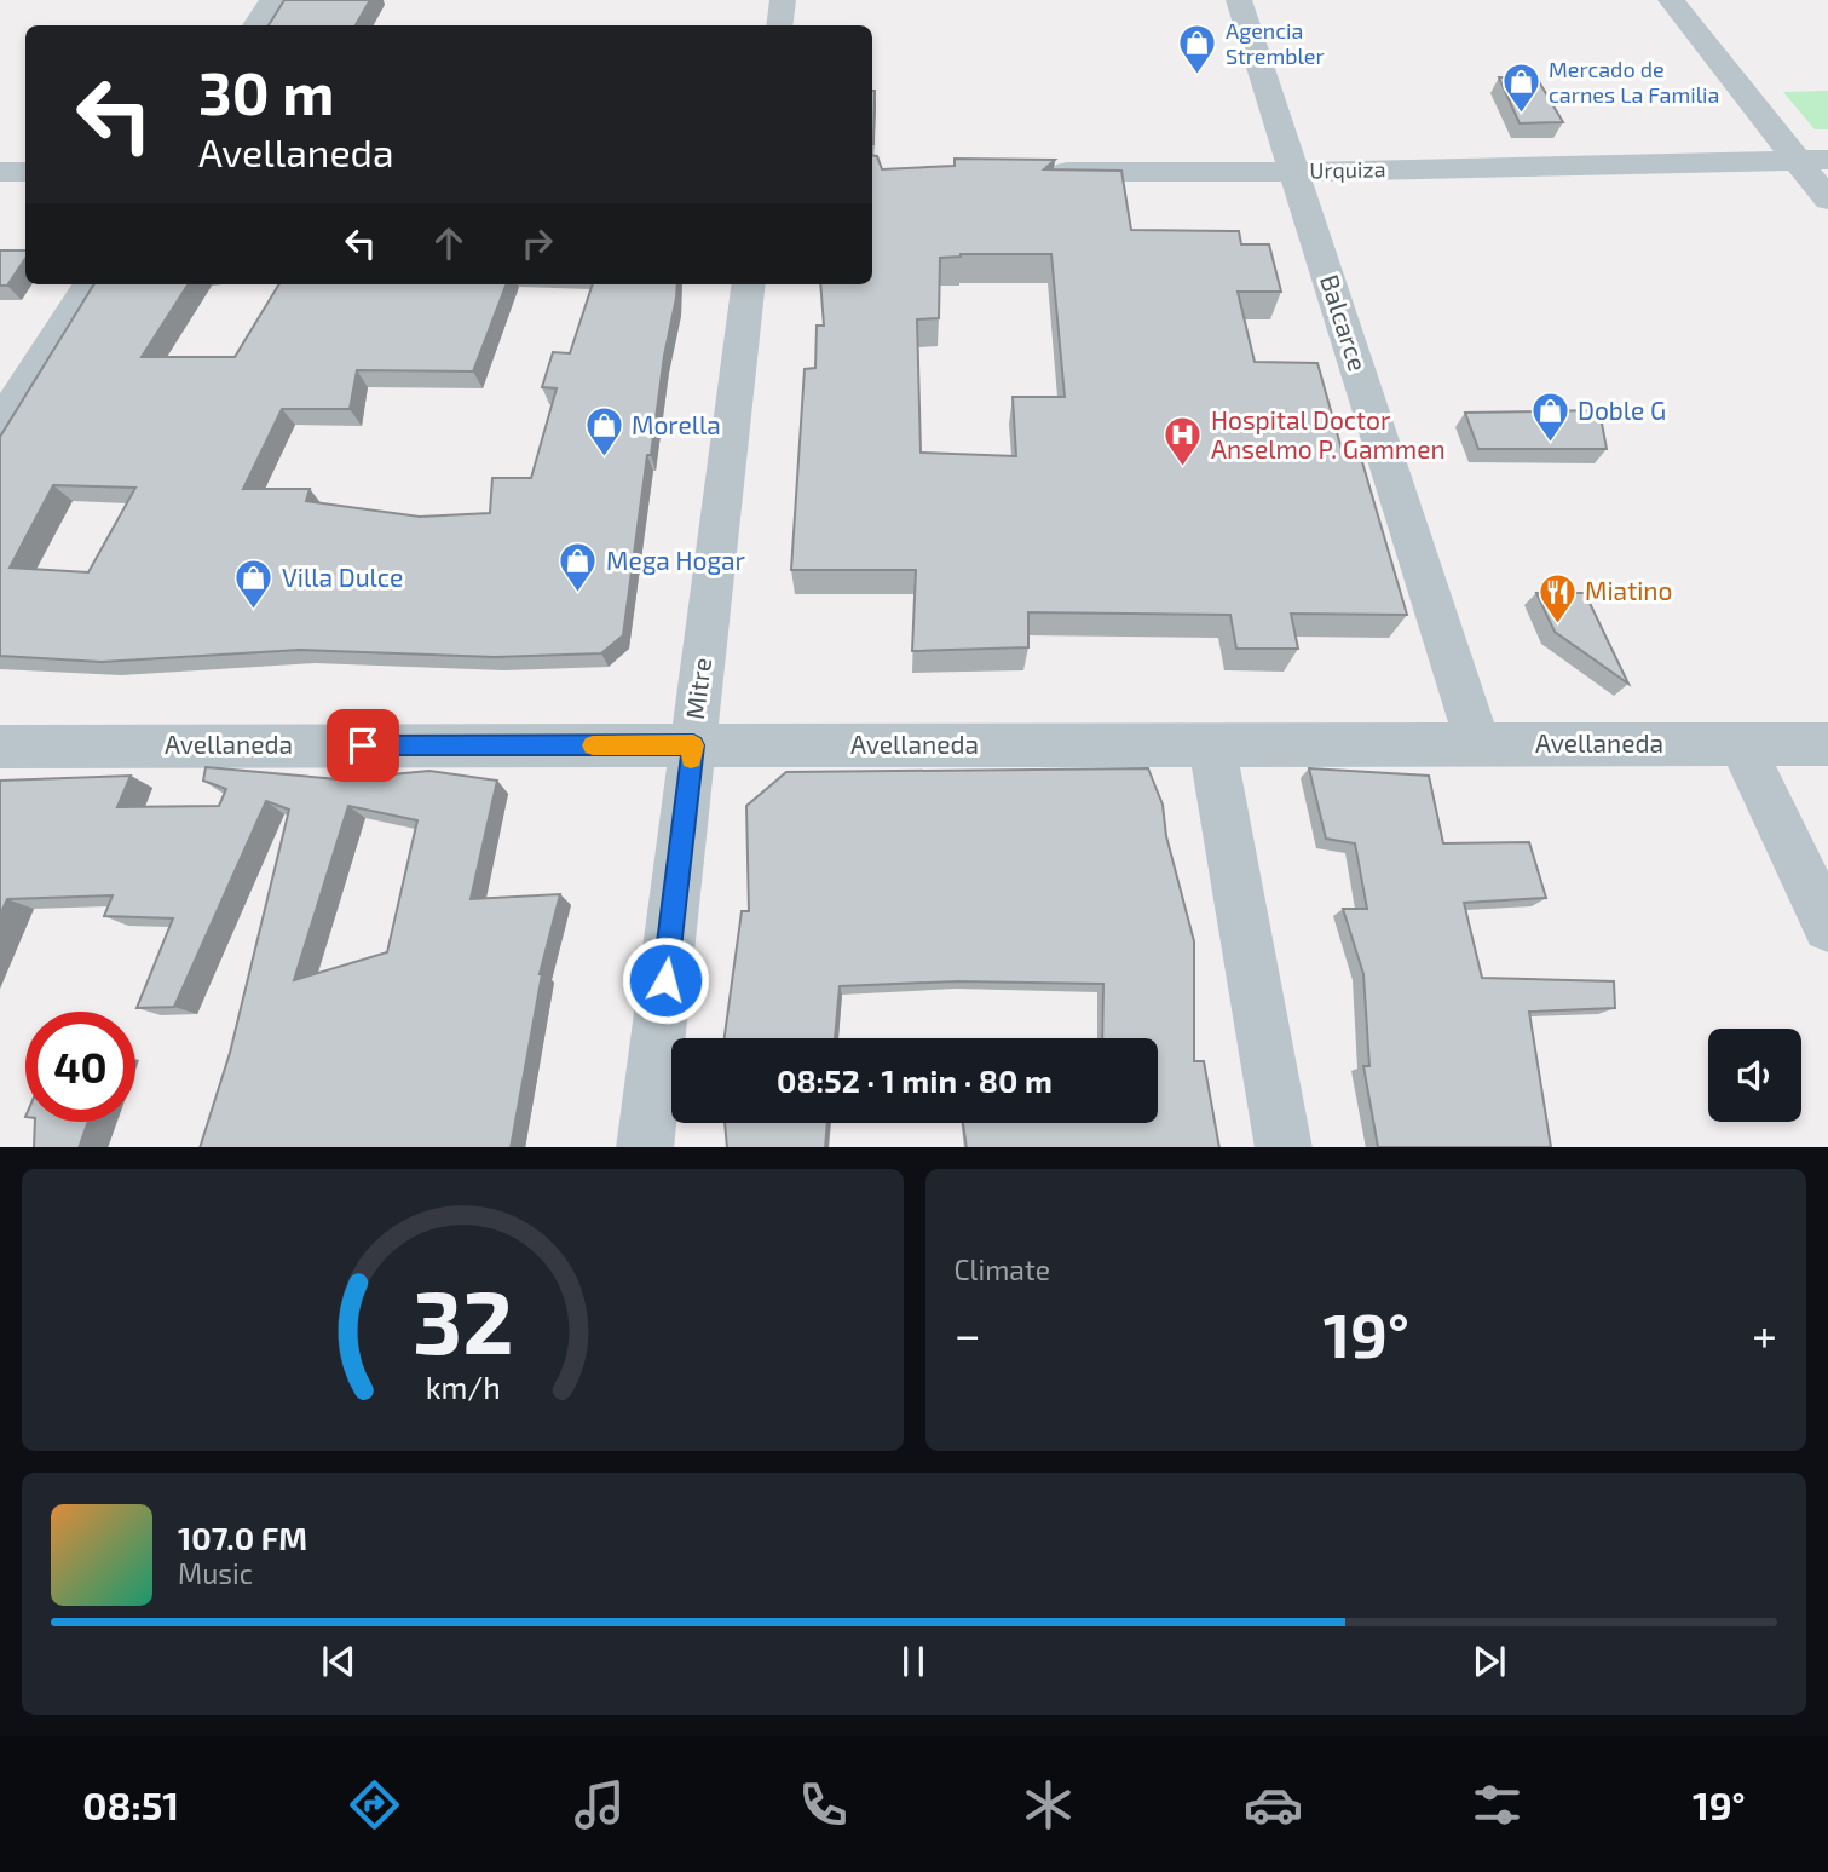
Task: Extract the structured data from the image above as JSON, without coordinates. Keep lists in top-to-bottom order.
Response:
{
  "streets": {
    "street": [
      "Urquiza",
      "Balcarce",
      "Mitre",
      "Avellaneda"
    ]
  },
  "crossings": [
    ["Urquiza", "Balcarce"],
    ["Balcarce", "Avellaneda"],
    ["Mitre", "Avellaneda"]
  ],
  "places": {
    "shop": [
      "Agencia Strembler",
      "Mercado de carnes La Familia",
      "Doble G",
      "Morella",
      "Mega Hogar",
      "Villa Dulce"
    ],
    "hospital": ["Hospital Doctor Anselmo P. Gammen"],
    "restaurant": ["Miatino"]
  },
  "page": {
    "turn": ["30 m", "Avellaneda"],
    "limit": "40",
    "trip": "08:52 · 1 min · 80 m",
    "tile": "Climate",
    "heat": ["−", "19°", "+"],
    "song": ["107.0 FM", "Music"],
    "tabs": ["08:51", "19°"],
    "gauge": ["32", "km/h"]
  }
}
